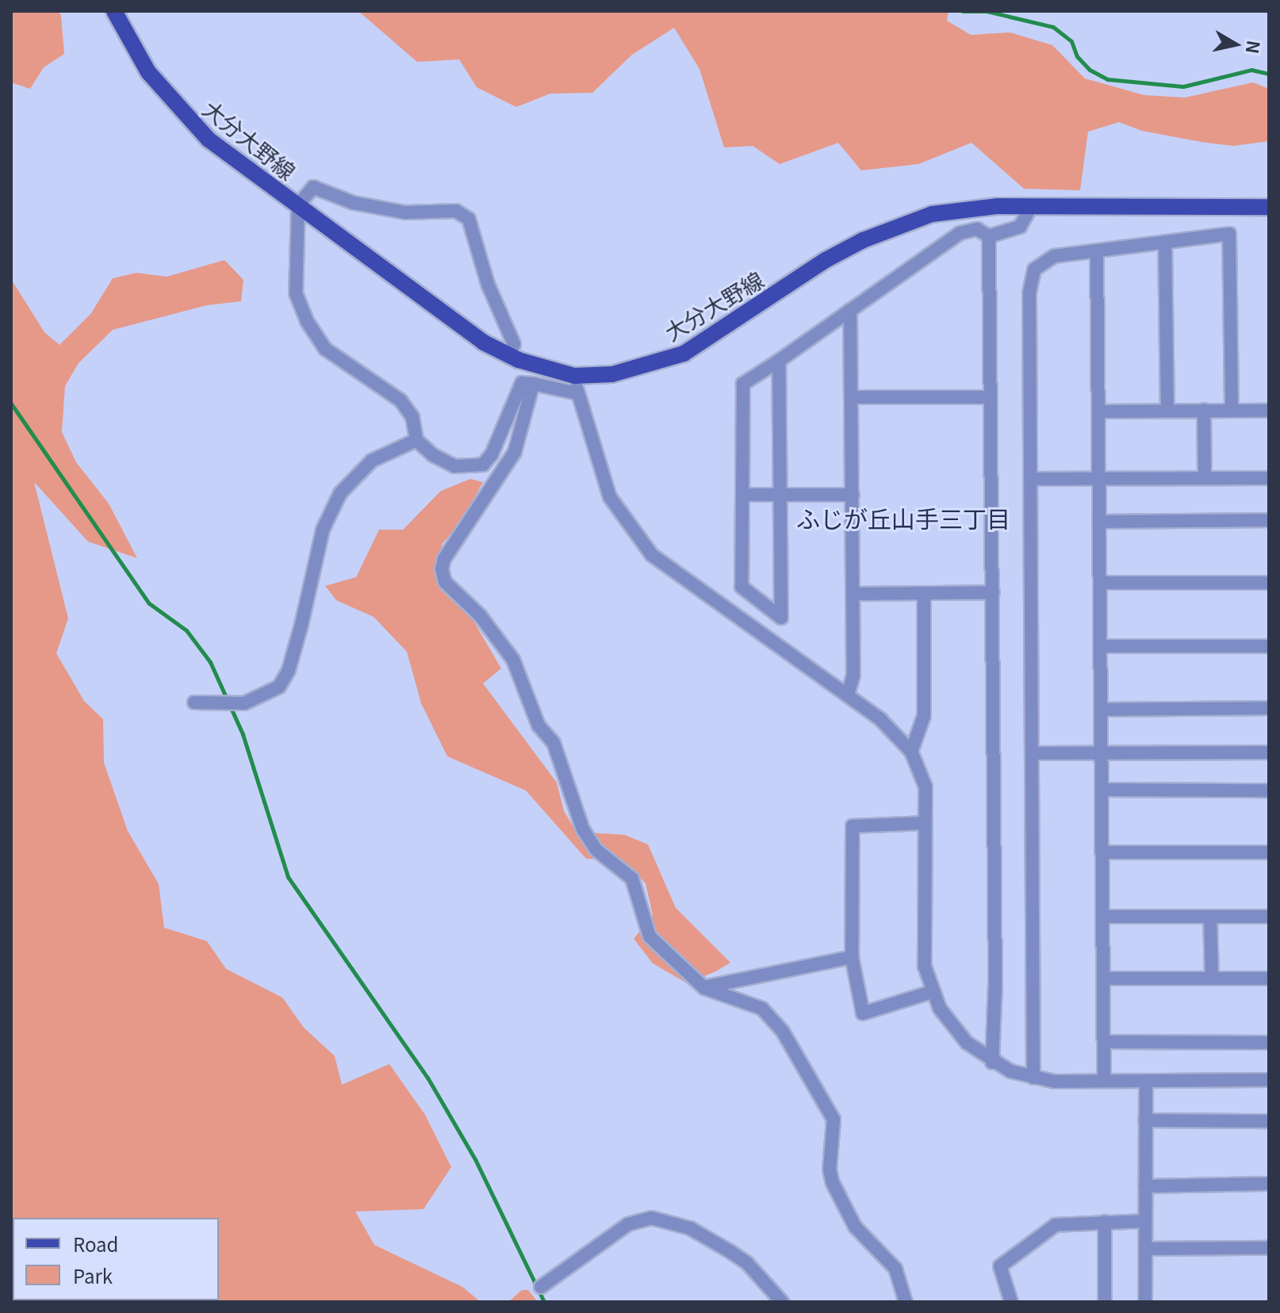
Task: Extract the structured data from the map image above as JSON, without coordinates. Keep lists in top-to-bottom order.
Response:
{
  "streets": {
    "main road": ["大分大野線"]
  },
  "districts": ["ふじが丘山手三丁目"],
  "legend": ["Road", "Park"],
  "north": "right"
}
